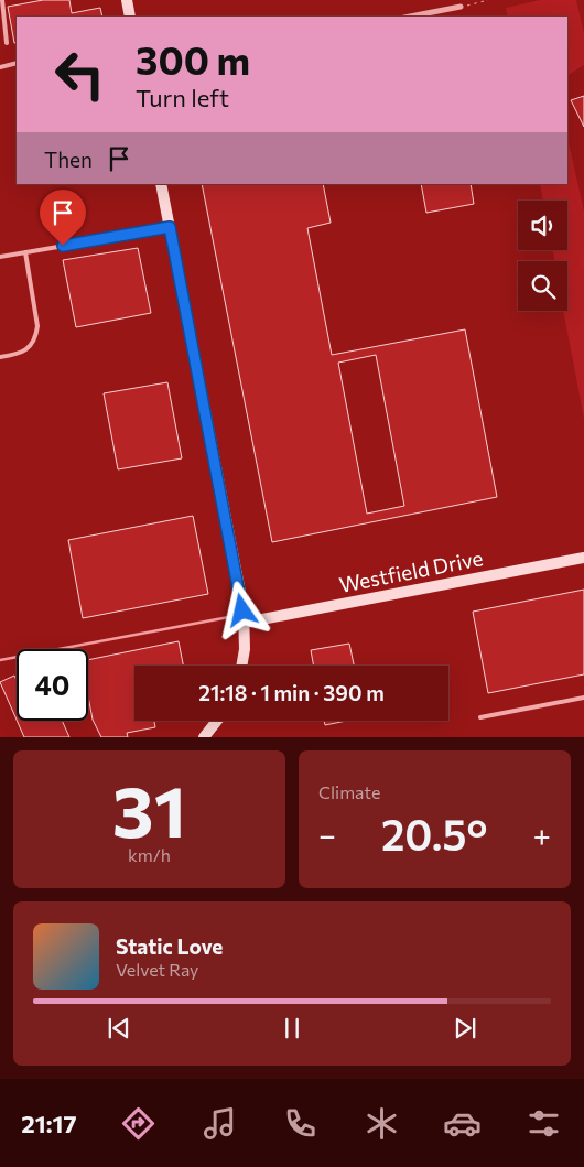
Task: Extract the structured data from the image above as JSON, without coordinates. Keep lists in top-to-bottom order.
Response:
{
  "streets": {
    "street": ["Westfield Drive"]
  },
  "page": {
    "turn": ["300 m", "Turn left"],
    "then": "Then",
    "limit": "40",
    "trip": "21:18 · 1 min · 390 m",
    "tile": [
      ["31", "km/h"],
      "Climate"
    ],
    "heat": ["−", "20.5°", "+"],
    "song": ["Static Love", "Velvet Ray"],
    "tabs": "21:17"
  }
}
